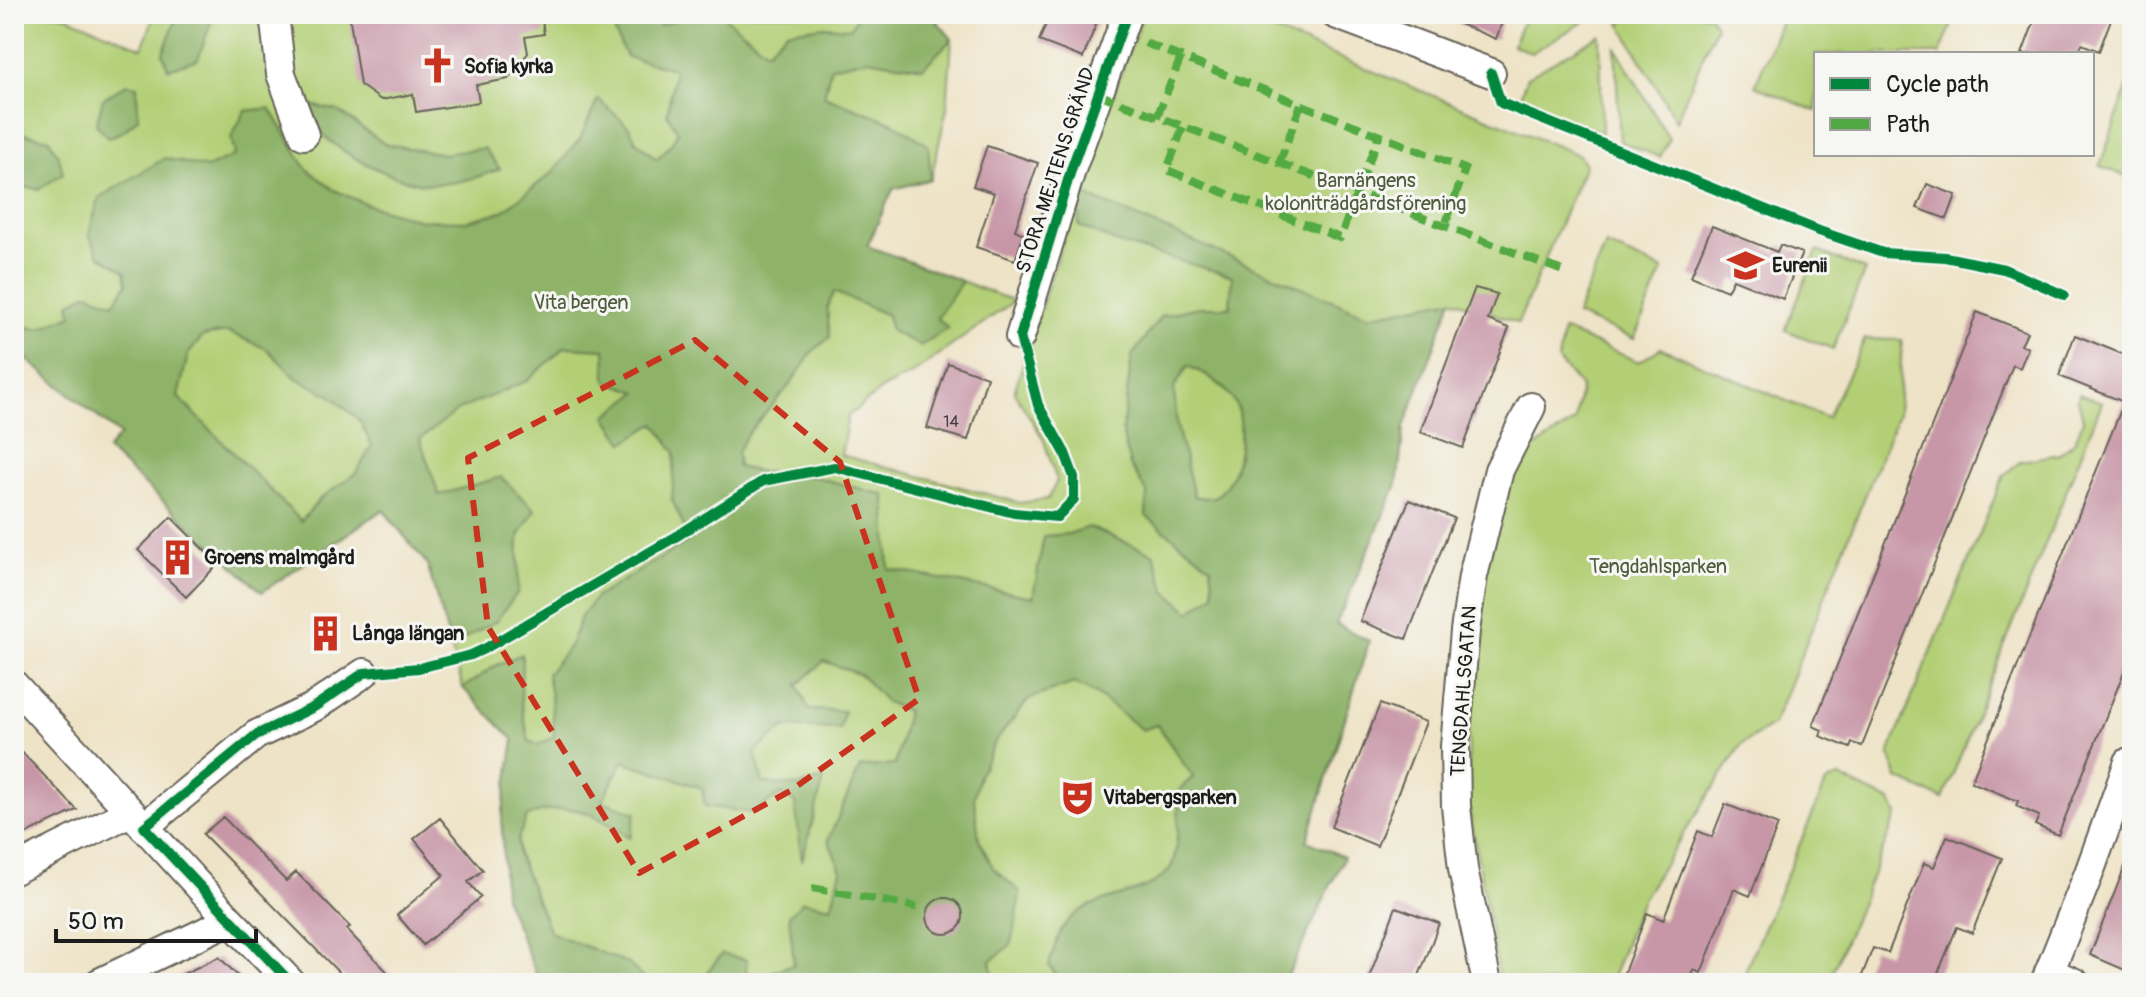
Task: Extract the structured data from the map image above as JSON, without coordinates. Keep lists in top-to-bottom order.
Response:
{
  "streets": {
    "street": ["STORA MEJTENS GRÄND", "TENGDAHLSGATAN"]
  },
  "parks": ["Barnängens koloniträdgårdsförening", "Vita bergen", "Tengdahlsparken"],
  "places": {
    "church": ["Sofia kyrka"],
    "school or university": ["Eurenii"],
    "building": ["Groens malmgård", "Långa längan"],
    "theatre": ["Vitabergsparken"]
  },
  "house_numbers": ["14"],
  "legend": ["Cycle path", "Path"],
  "scale_bar": "50 m"
}
